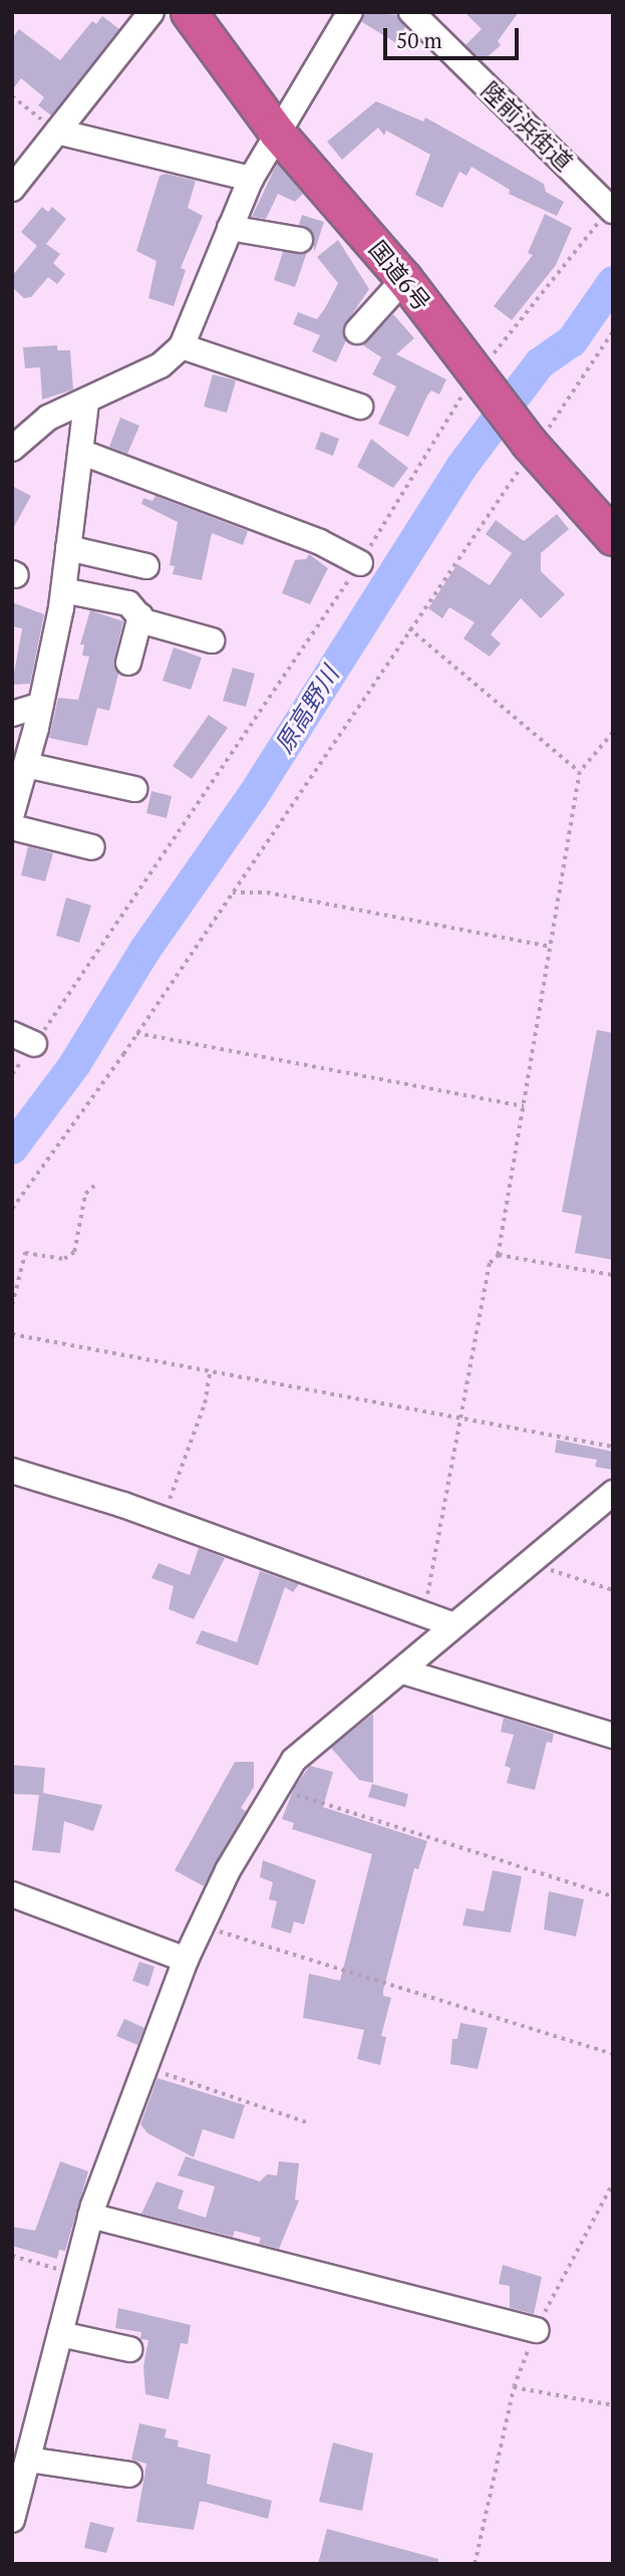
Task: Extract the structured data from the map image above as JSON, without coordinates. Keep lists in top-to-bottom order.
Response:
{
  "streets": {
    "highway": ["国道6号"],
    "street": ["陸前浜街道"]
  },
  "water": ["原高野川"],
  "scale_bar": "50 m"
}
